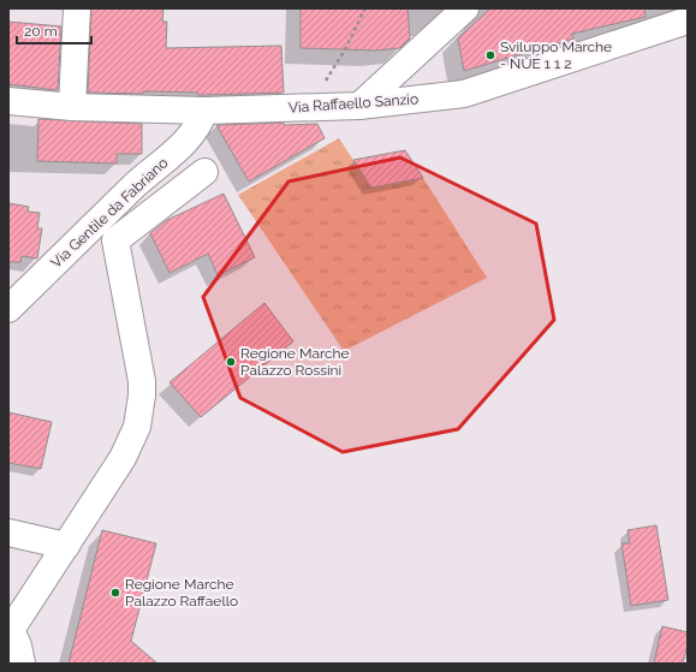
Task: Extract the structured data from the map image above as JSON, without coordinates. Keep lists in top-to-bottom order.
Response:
{
  "streets": {
    "street": ["Via Raffaello Sanzio", "Via Gentile da Fabriano"]
  },
  "crossings": [
    ["Via Raffaello Sanzio", "Via Gentile da Fabriano"]
  ],
  "places": ["Sviluppo Marche - NUE 1 1 2", "Regione Marche Palazzo Rossini", "Regione Marche Palazzo Raffaello"],
  "scale_bar": "20 m"
}
